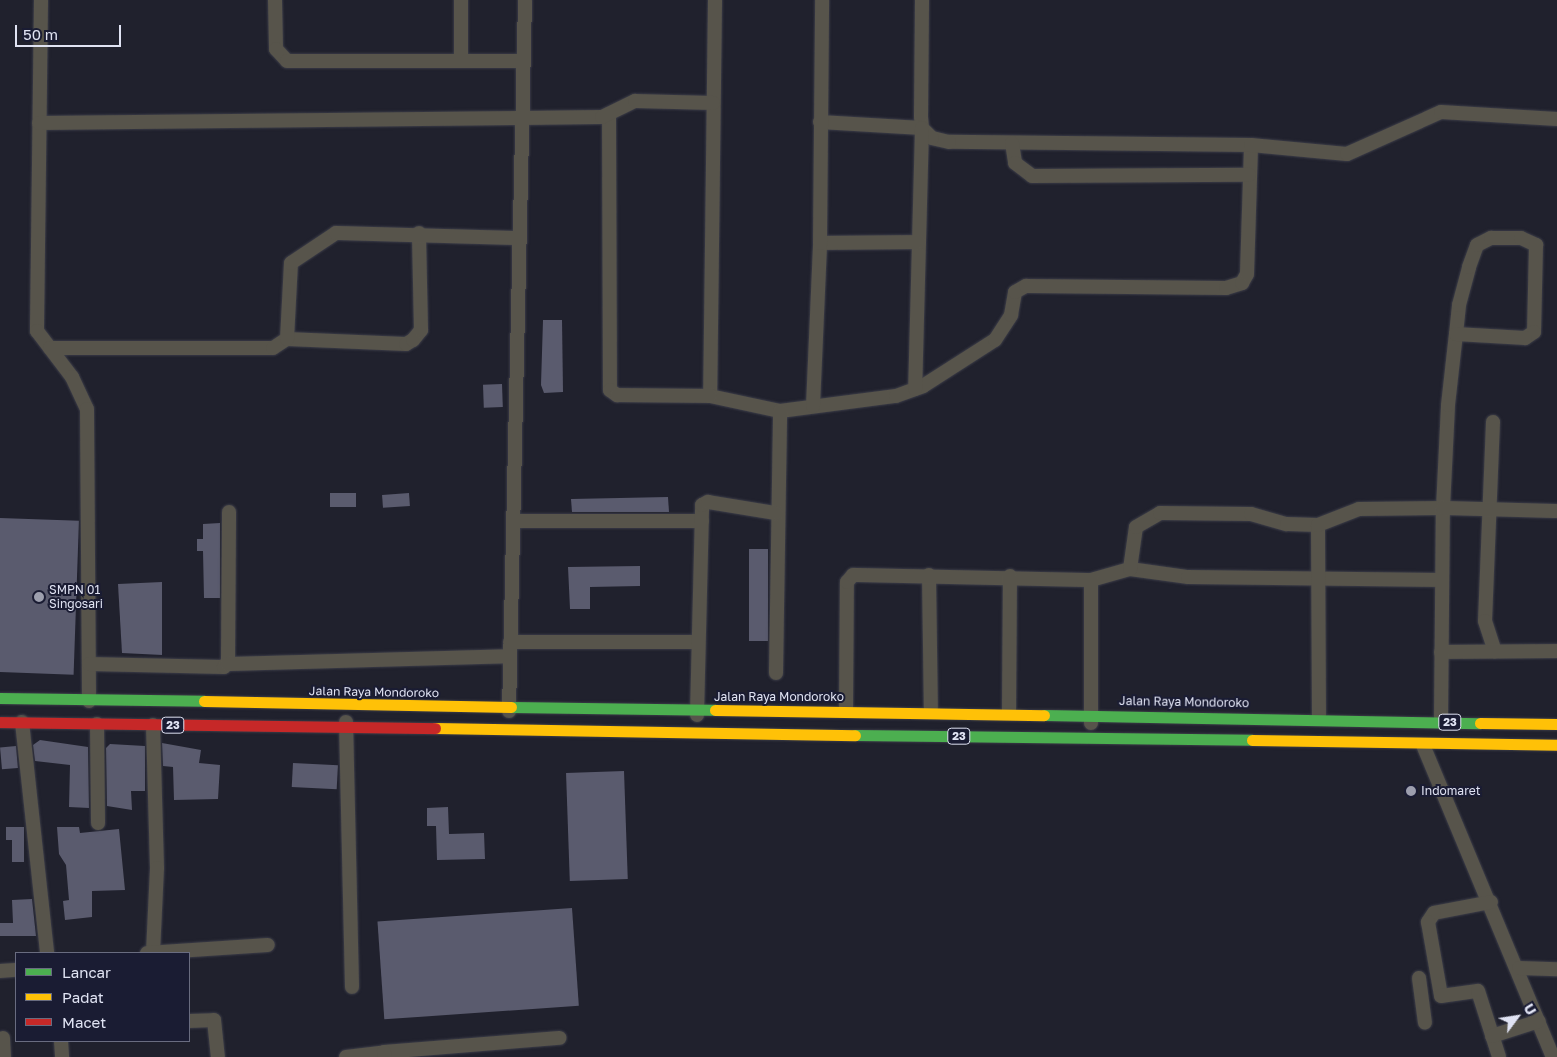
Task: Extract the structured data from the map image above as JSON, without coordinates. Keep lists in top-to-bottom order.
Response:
{
  "streets": {
    "highway": ["Jalan Raya Mondoroko", "23"]
  },
  "places": ["SMPN 01 Singosari", "Indomaret"],
  "legend": ["Lancar", "Padat", "Macet"],
  "scale_bar": "50 m",
  "north": "top right"
}
